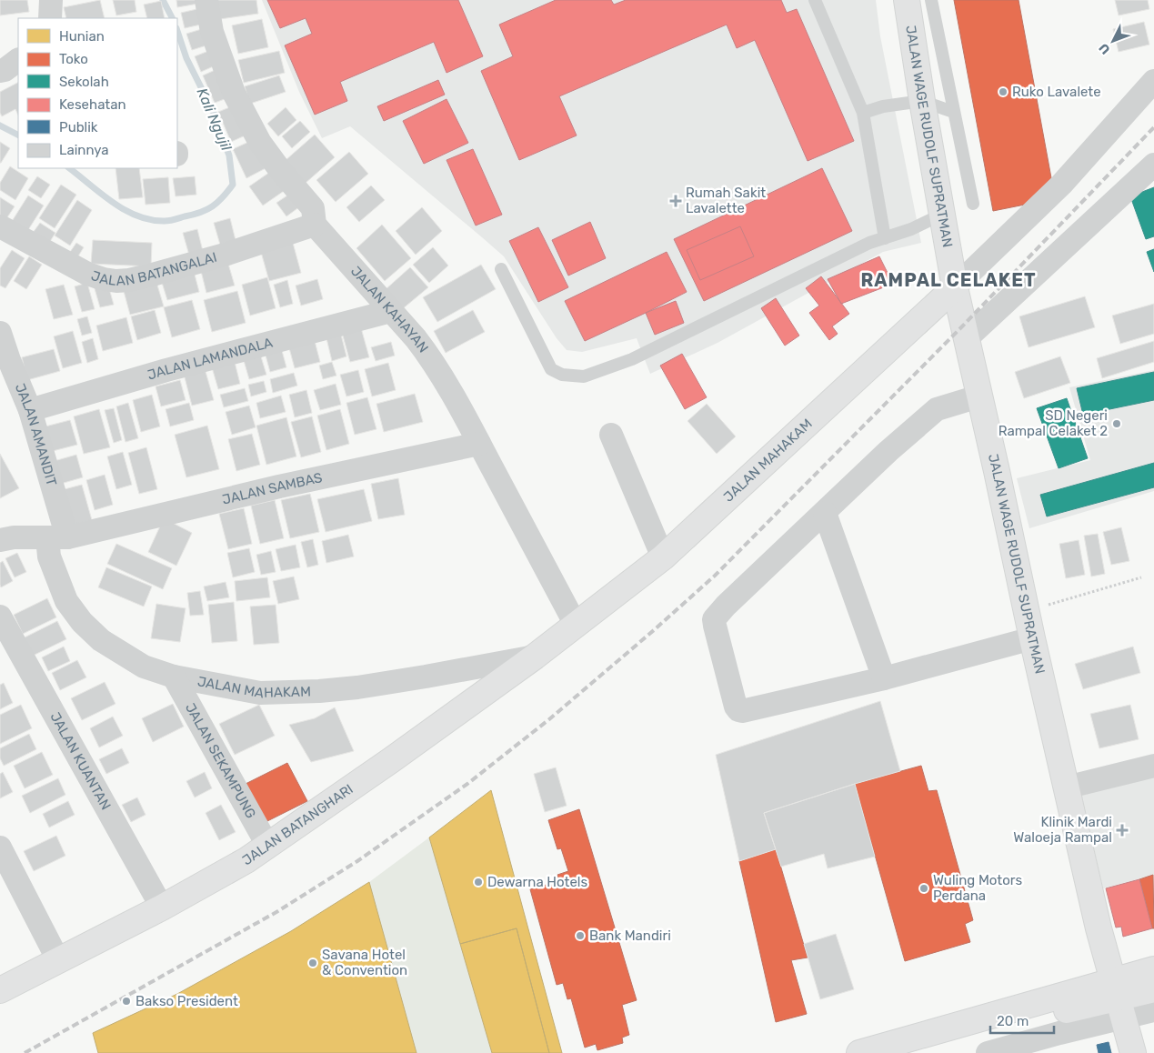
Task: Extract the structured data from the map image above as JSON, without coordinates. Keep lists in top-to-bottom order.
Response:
{
  "streets": {
    "main road": ["JALAN WAGE RUDOLF SUPRATMAN", "JALAN MAHAKAM", "JALAN BATANGHARI"],
    "street": [
      "JALAN BATANGALAI",
      "JALAN KAHAYAN",
      "JALAN LAMANDALA",
      "JALAN AMANDIT",
      "JALAN SAMBAS",
      "JALAN KUANTAN",
      "JALAN SEKAMPUNG"
    ]
  },
  "crossings": [
    ["JALAN WAGE RUDOLF SUPRATMAN", "JALAN MAHAKAM"],
    ["JALAN BATANGALAI", "JALAN KAHAYAN"],
    ["JALAN KAHAYAN", "JALAN LAMANDALA"],
    ["JALAN KAHAYAN", "JALAN MAHAKAM"],
    ["JALAN KAHAYAN", "JALAN SAMBAS"],
    ["JALAN KAHAYAN", "JALAN BATANGHARI"],
    ["JALAN LAMANDALA", "JALAN AMANDIT"],
    ["JALAN AMANDIT", "JALAN MAHAKAM"],
    ["JALAN AMANDIT", "JALAN SAMBAS"],
    ["JALAN MAHAKAM", "JALAN SAMBAS"],
    ["JALAN MAHAKAM", "JALAN SEKAMPUNG"],
    ["JALAN MAHAKAM", "JALAN BATANGHARI"],
    ["JALAN KUANTAN", "JALAN BATANGHARI"],
    ["JALAN SEKAMPUNG", "JALAN BATANGHARI"]
  ],
  "districts": ["RAMPAL CELAKET"],
  "water": ["Kali Ngujil"],
  "places": {
    "other": [
      "Ruko Lavalete",
      "SD Negeri Rampal Celaket 2",
      "Dewarna Hotels",
      "Wuling Motors Perdana",
      "Bank Mandiri",
      "Savana Hotel & Convention",
      "Bakso President"
    ],
    "health": ["Rumah Sakit Lavalette", "Klinik Mardi Waloeja Rampal"]
  },
  "legend": [
    "Hunian",
    "Toko",
    "Sekolah",
    "Kesehatan",
    "Publik",
    "Lainnya"
  ],
  "scale_bar": "20 m",
  "north": "bottom left"
}
